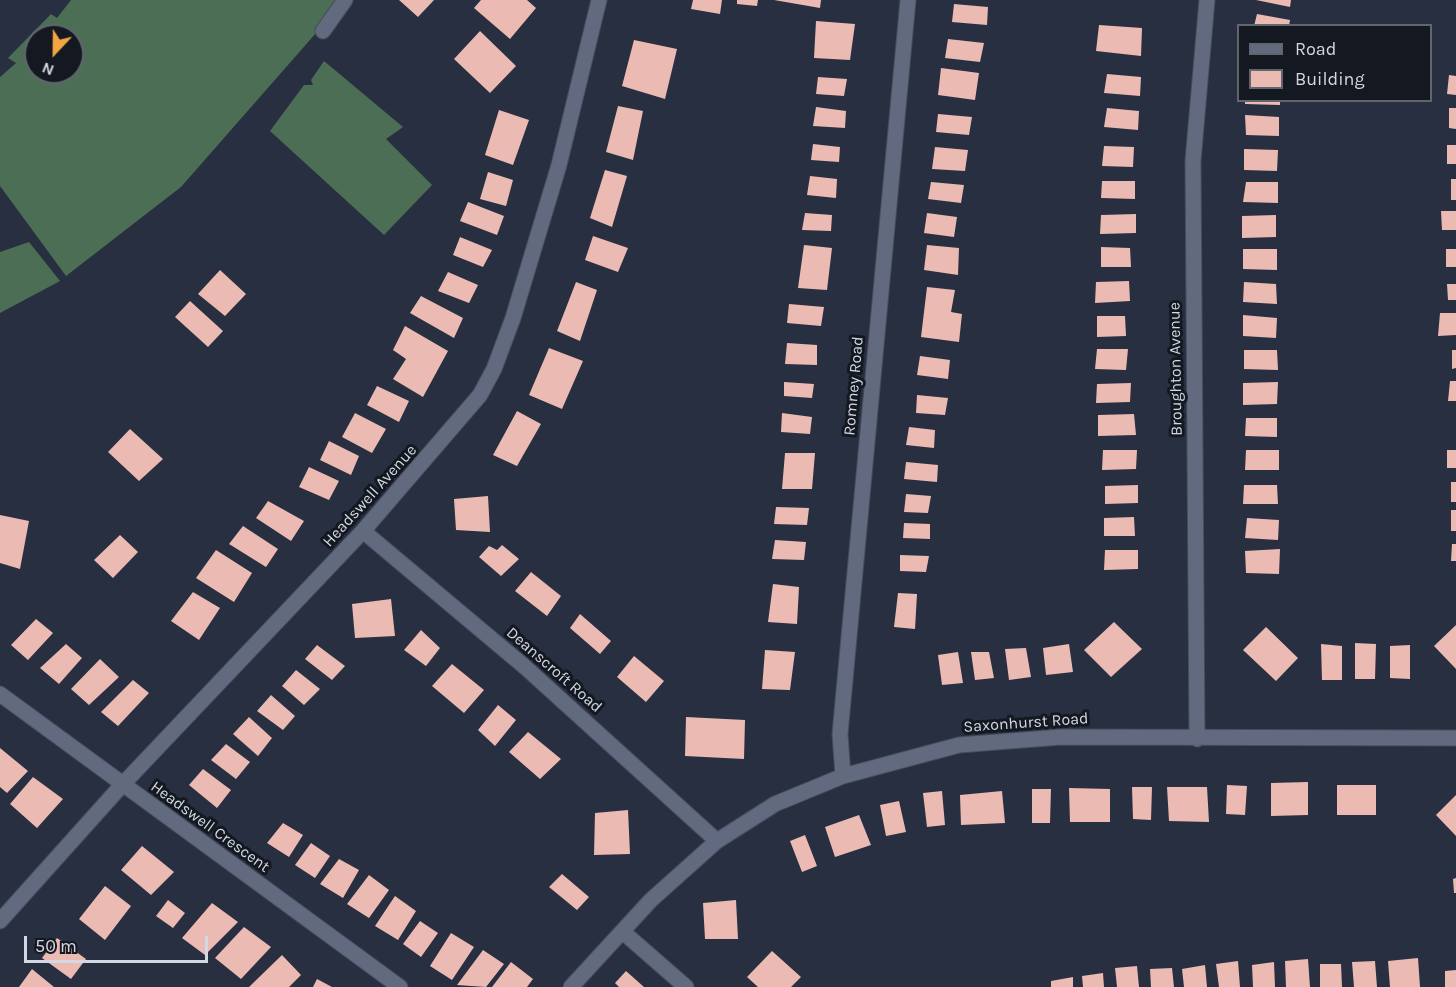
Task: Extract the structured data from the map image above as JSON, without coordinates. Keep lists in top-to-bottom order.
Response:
{
  "streets": {
    "street": [
      "Broughton Avenue",
      "Romney Road",
      "Headswell Avenue",
      "Deanscroft Road",
      "Saxonhurst Road",
      "Headswell Crescent"
    ]
  },
  "crossings": [
    ["Broughton Avenue", "Saxonhurst Road"],
    ["Romney Road", "Saxonhurst Road"],
    ["Headswell Avenue", "Deanscroft Road"],
    ["Headswell Avenue", "Headswell Crescent"],
    ["Deanscroft Road", "Saxonhurst Road"]
  ],
  "legend": ["Road", "Building"],
  "scale_bar": "50 m",
  "north": "bottom"
}
